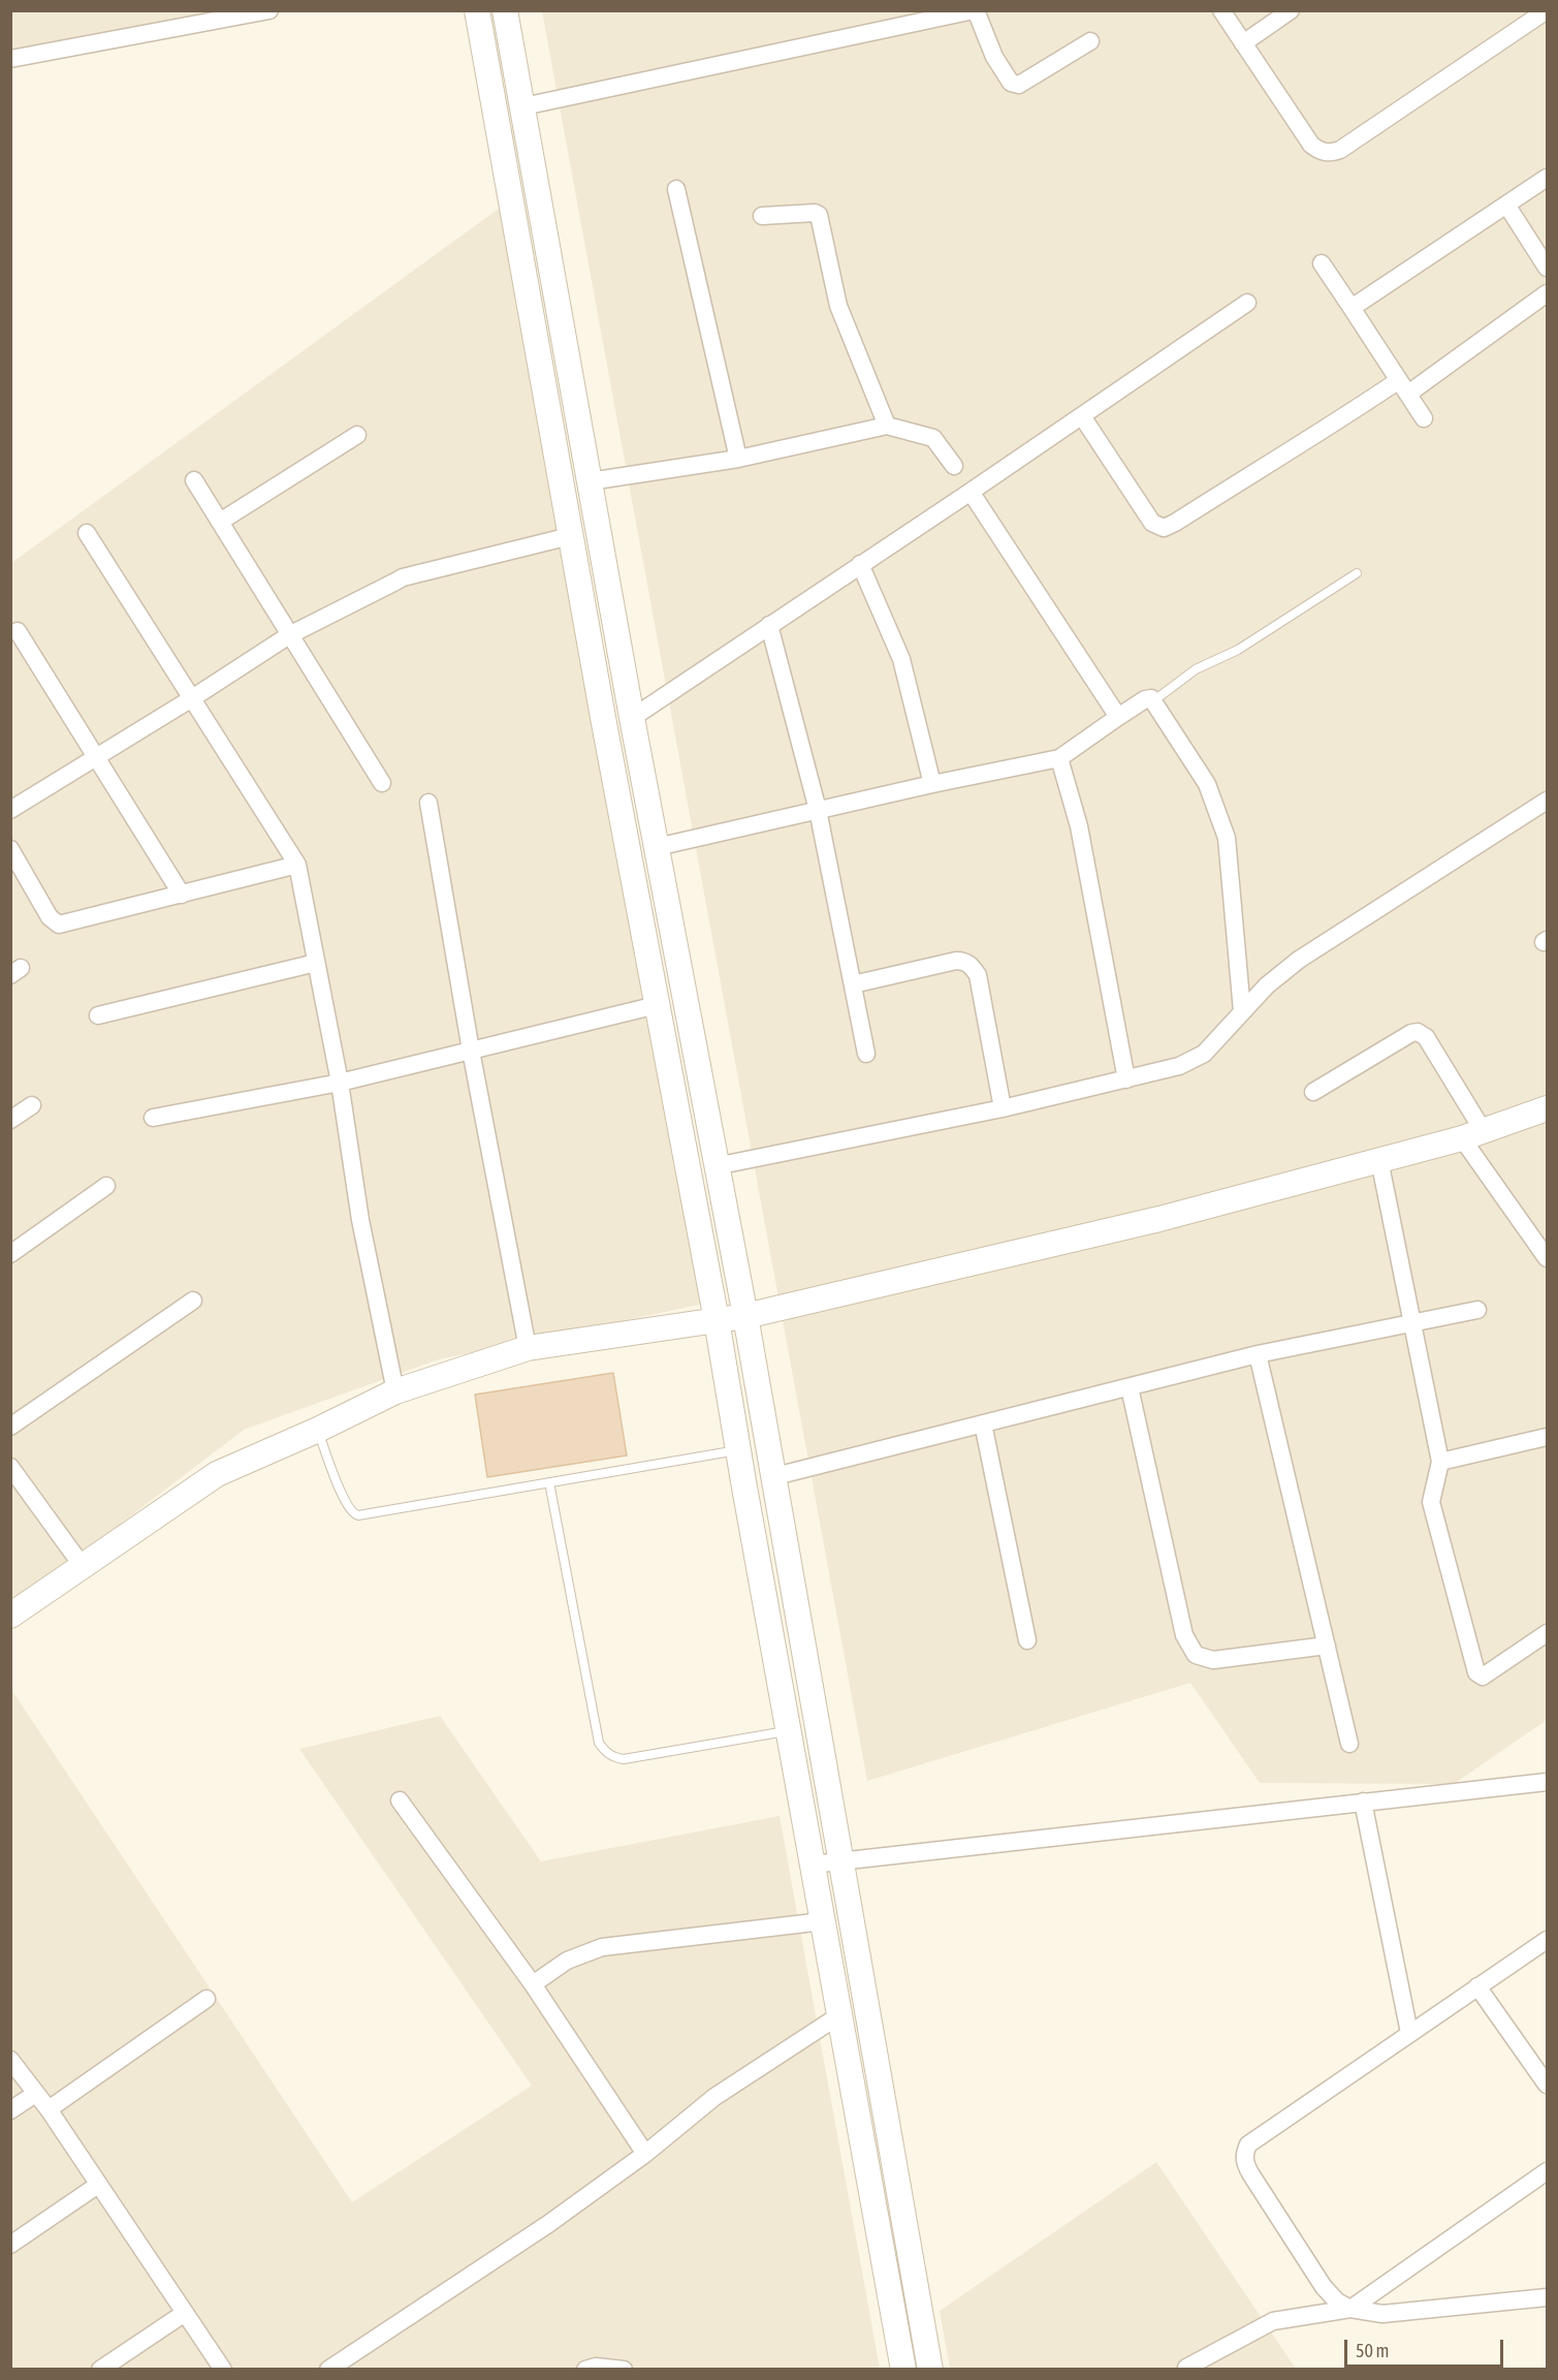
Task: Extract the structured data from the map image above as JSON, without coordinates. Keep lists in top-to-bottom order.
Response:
{
  "scale_bar": "50 m"
}
